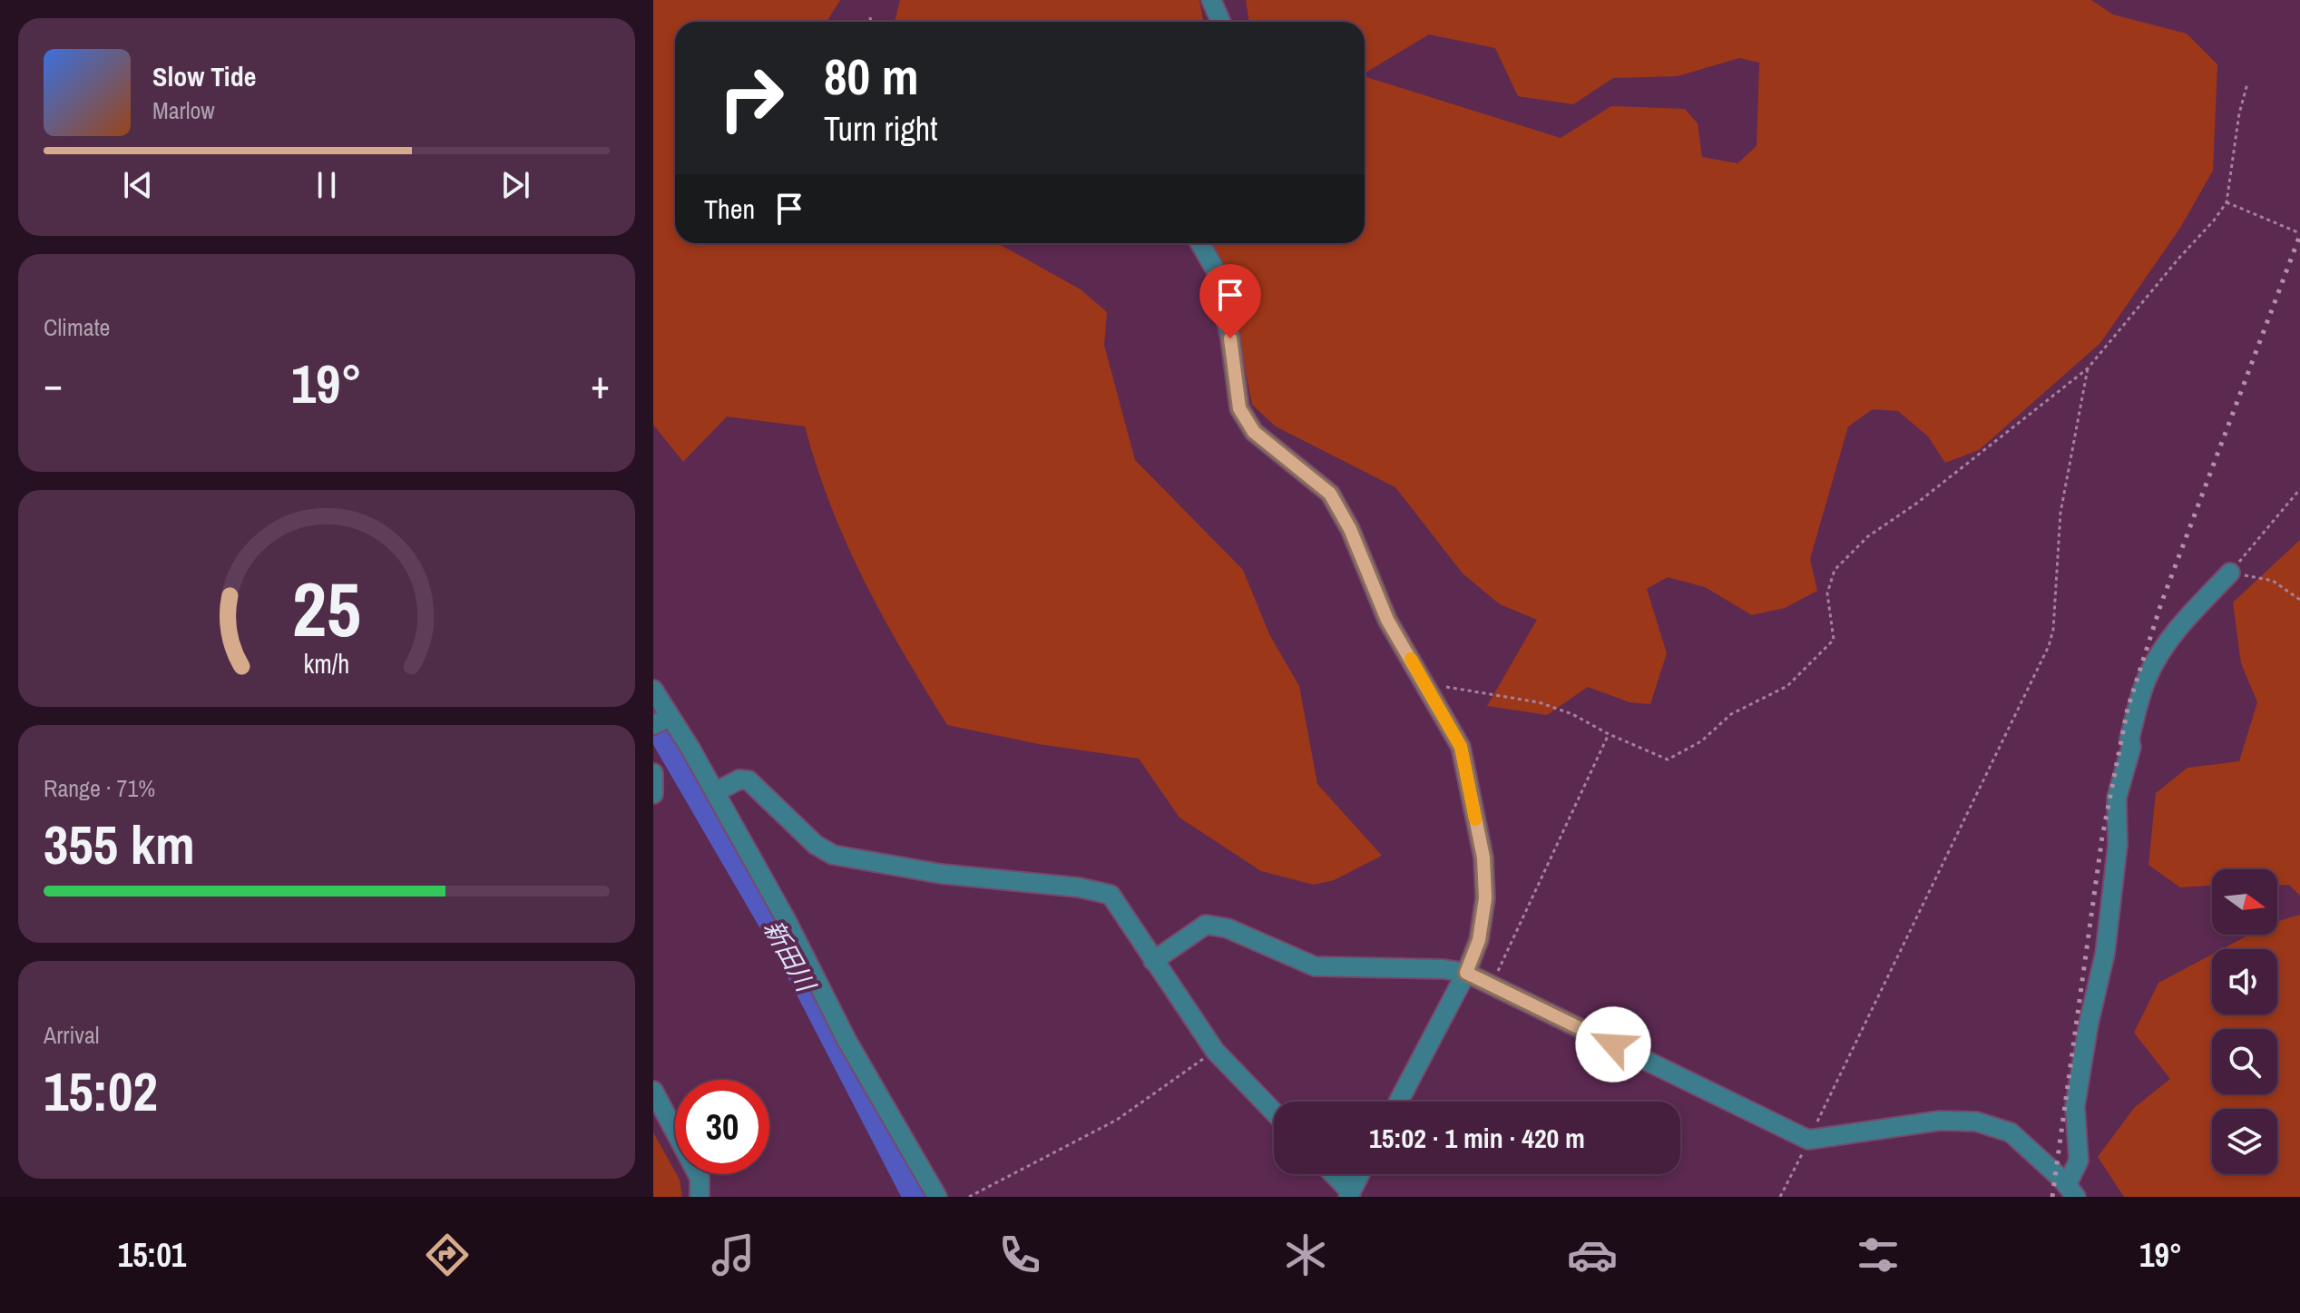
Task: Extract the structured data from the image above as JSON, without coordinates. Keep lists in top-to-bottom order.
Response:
{
  "water": ["新田川"],
  "north": "right",
  "page": {
    "turn": ["80 m", "Turn right"],
    "song": ["Slow Tide", "Marlow"],
    "then": "Then",
    "tile": [
      "Climate",
      ["Range · 71%", "355 km"],
      ["Arrival", "15:02"]
    ],
    "heat": ["−", "19°", "+"],
    "limit": "30",
    "trip": "15:02 · 1 min · 420 m",
    "tabs": ["15:01", "19°"],
    "gauge": ["25", "km/h"]
  }
}
